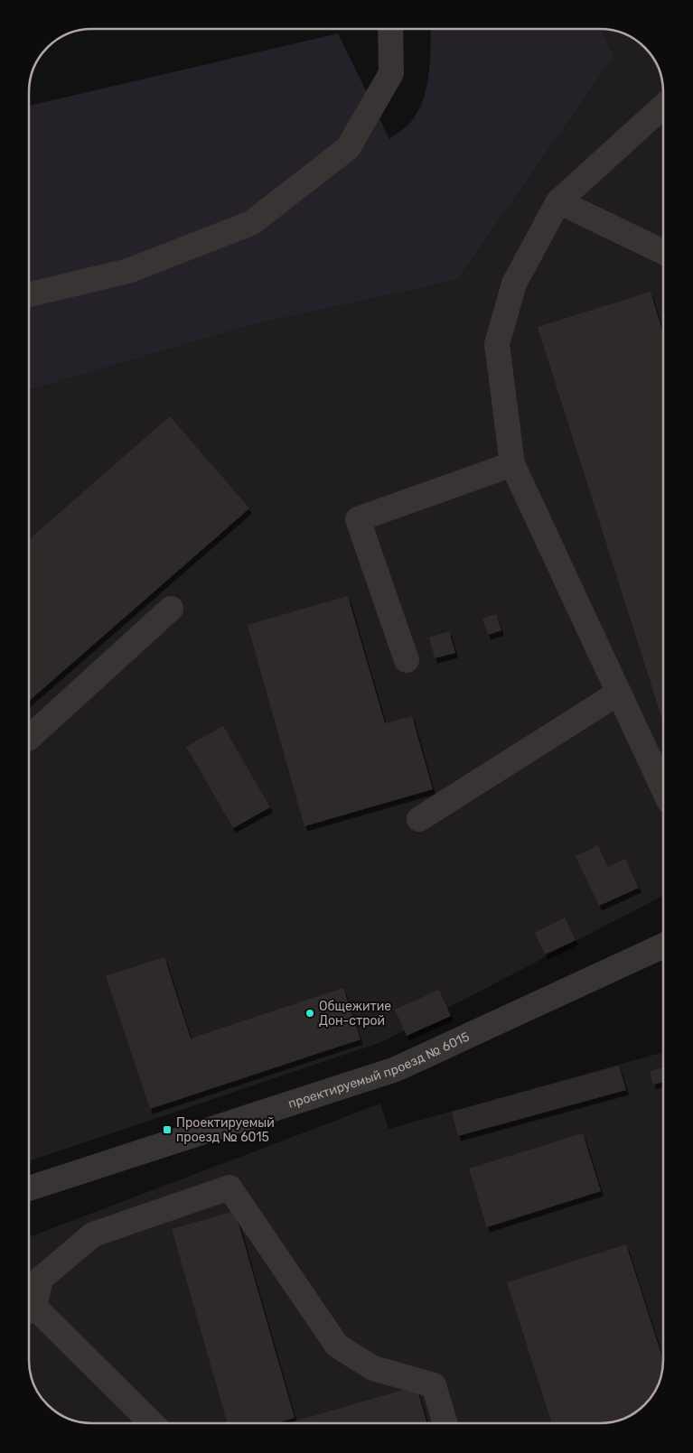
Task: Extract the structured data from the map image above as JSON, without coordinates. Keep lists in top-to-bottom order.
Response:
{
  "streets": {
    "street": ["проектируемый проезд № 6015"]
  },
  "places": {
    "other": ["Общежитие Дон-строй"],
    "transit": ["Проектируемый проезд № 6015"]
  }
}
